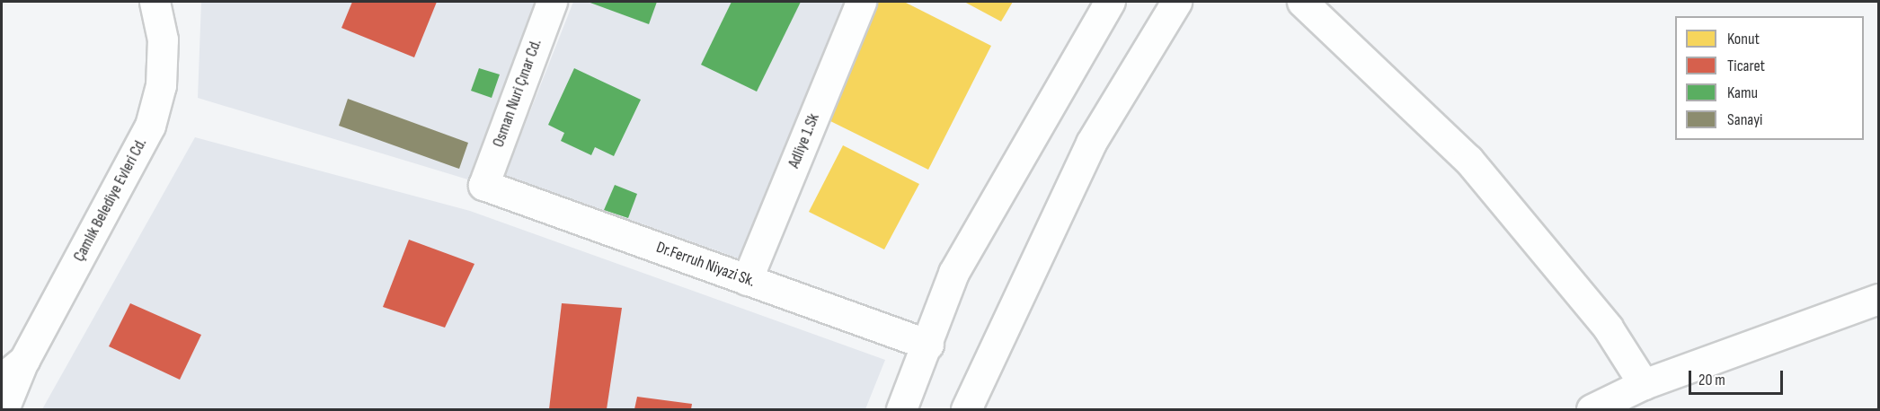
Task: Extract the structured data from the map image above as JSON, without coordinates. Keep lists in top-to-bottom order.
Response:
{
  "streets": {
    "street": [
      "Osman Nuri Çınar Cd.",
      "Adliye 1.Sk",
      "Çamlık Belediye Evleri Cd.",
      "Dr.Ferruh Niyazi Sk."
    ]
  },
  "crossings": [
    ["Osman Nuri Çınar Cd.", "Dr.Ferruh Niyazi Sk."],
    ["Adliye 1.Sk", "Dr.Ferruh Niyazi Sk."]
  ],
  "legend": [
    "Konut",
    "Ticaret",
    "Kamu",
    "Sanayi"
  ],
  "scale_bar": "20 m"
}
